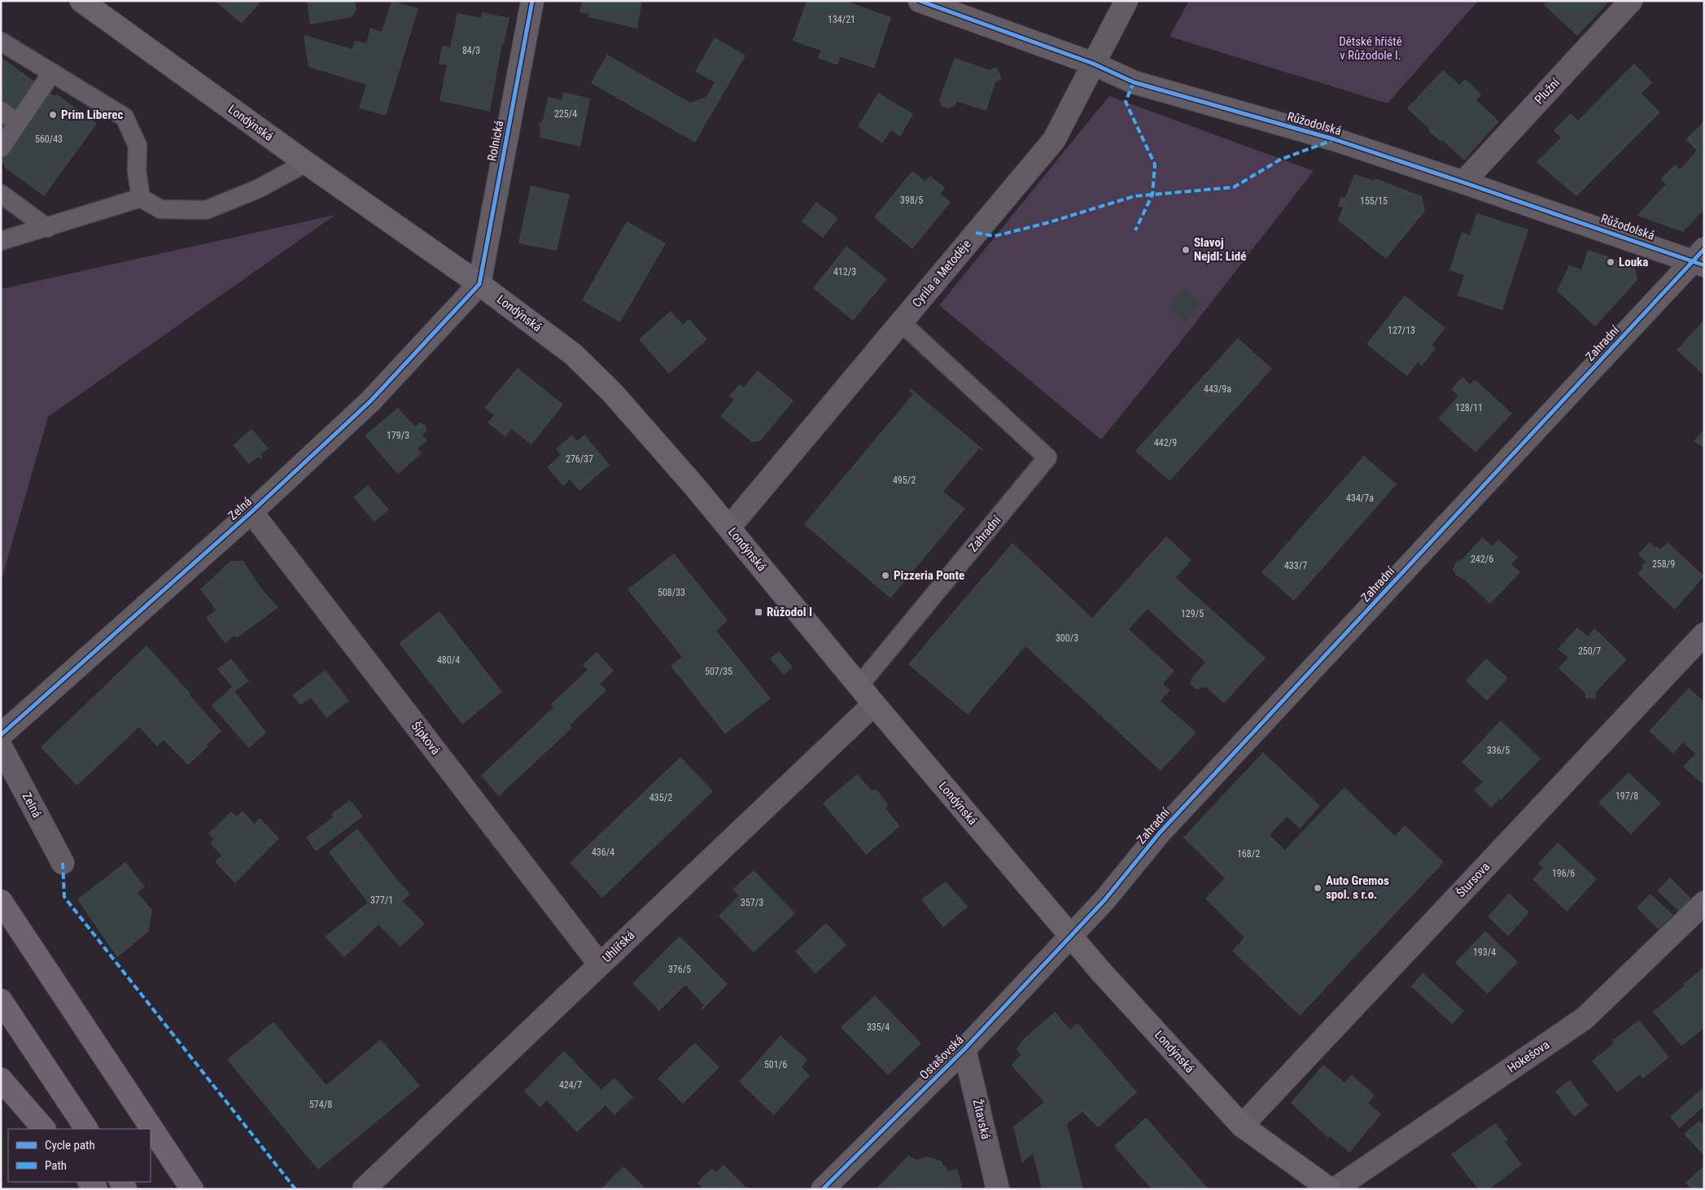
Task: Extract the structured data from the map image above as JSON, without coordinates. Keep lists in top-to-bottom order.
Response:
{
  "streets": {
    "main road": ["Londýnská"],
    "street": [
      "Plužní",
      "Růžodolská",
      "Rolnická",
      "Cyrila a Metoděje",
      "Zahradní",
      "Zelná",
      "Šípková",
      "Štursova",
      "Uhlířská",
      "Hokešova",
      "Ostašovská",
      "Žitavská"
    ]
  },
  "crossings": [
    ["Plužní", "Růžodolská"],
    ["Londýnská", "Rolnická"],
    ["Londýnská", "Cyrila a Metoděje"],
    ["Londýnská", "Zahradní"],
    ["Londýnská", "Zelná"],
    ["Londýnská", "Štursova"],
    ["Londýnská", "Uhlířská"],
    ["Londýnská", "Ostašovská"],
    ["Růžodolská", "Cyrila a Metoděje"],
    ["Růžodolská", "Zahradní"],
    ["Rolnická", "Zelná"],
    ["Cyrila a Metoděje", "Zahradní"],
    ["Zahradní", "Ostašovská"],
    ["Zelná", "Šípková"],
    ["Šípková", "Uhlířská"],
    ["Ostašovská", "Žitavská"]
  ],
  "parks": ["Dětské hřiště v Růžodole I."],
  "places": {
    "other": [
      "Prim Liberec",
      "Slavoj Nejdl: Lidé",
      "Louka",
      "Pizzeria Ponte",
      "Auto Gremos spol. s r.o."
    ],
    "transit": ["Růžodol I"]
  },
  "house_numbers": [
    "134/21",
    "84/3",
    "225/4",
    "560/43",
    "398/5",
    "155/15",
    "412/3",
    "127/13",
    "443/9a",
    "128/11",
    "179/3",
    "442/9",
    "276/37",
    "495/2",
    "434/7a",
    "242/6",
    "258/9",
    "433/7",
    "508/33",
    "129/5",
    "300/3",
    "250/7",
    "480/4",
    "507/35",
    "336/5",
    "197/8",
    "435/2",
    "436/4",
    "168/2",
    "196/6",
    "377/1",
    "357/3",
    "193/4",
    "376/5",
    "335/4",
    "501/6",
    "424/7",
    "574/8"
  ],
  "legend": ["Cycle path", "Path"]
}
